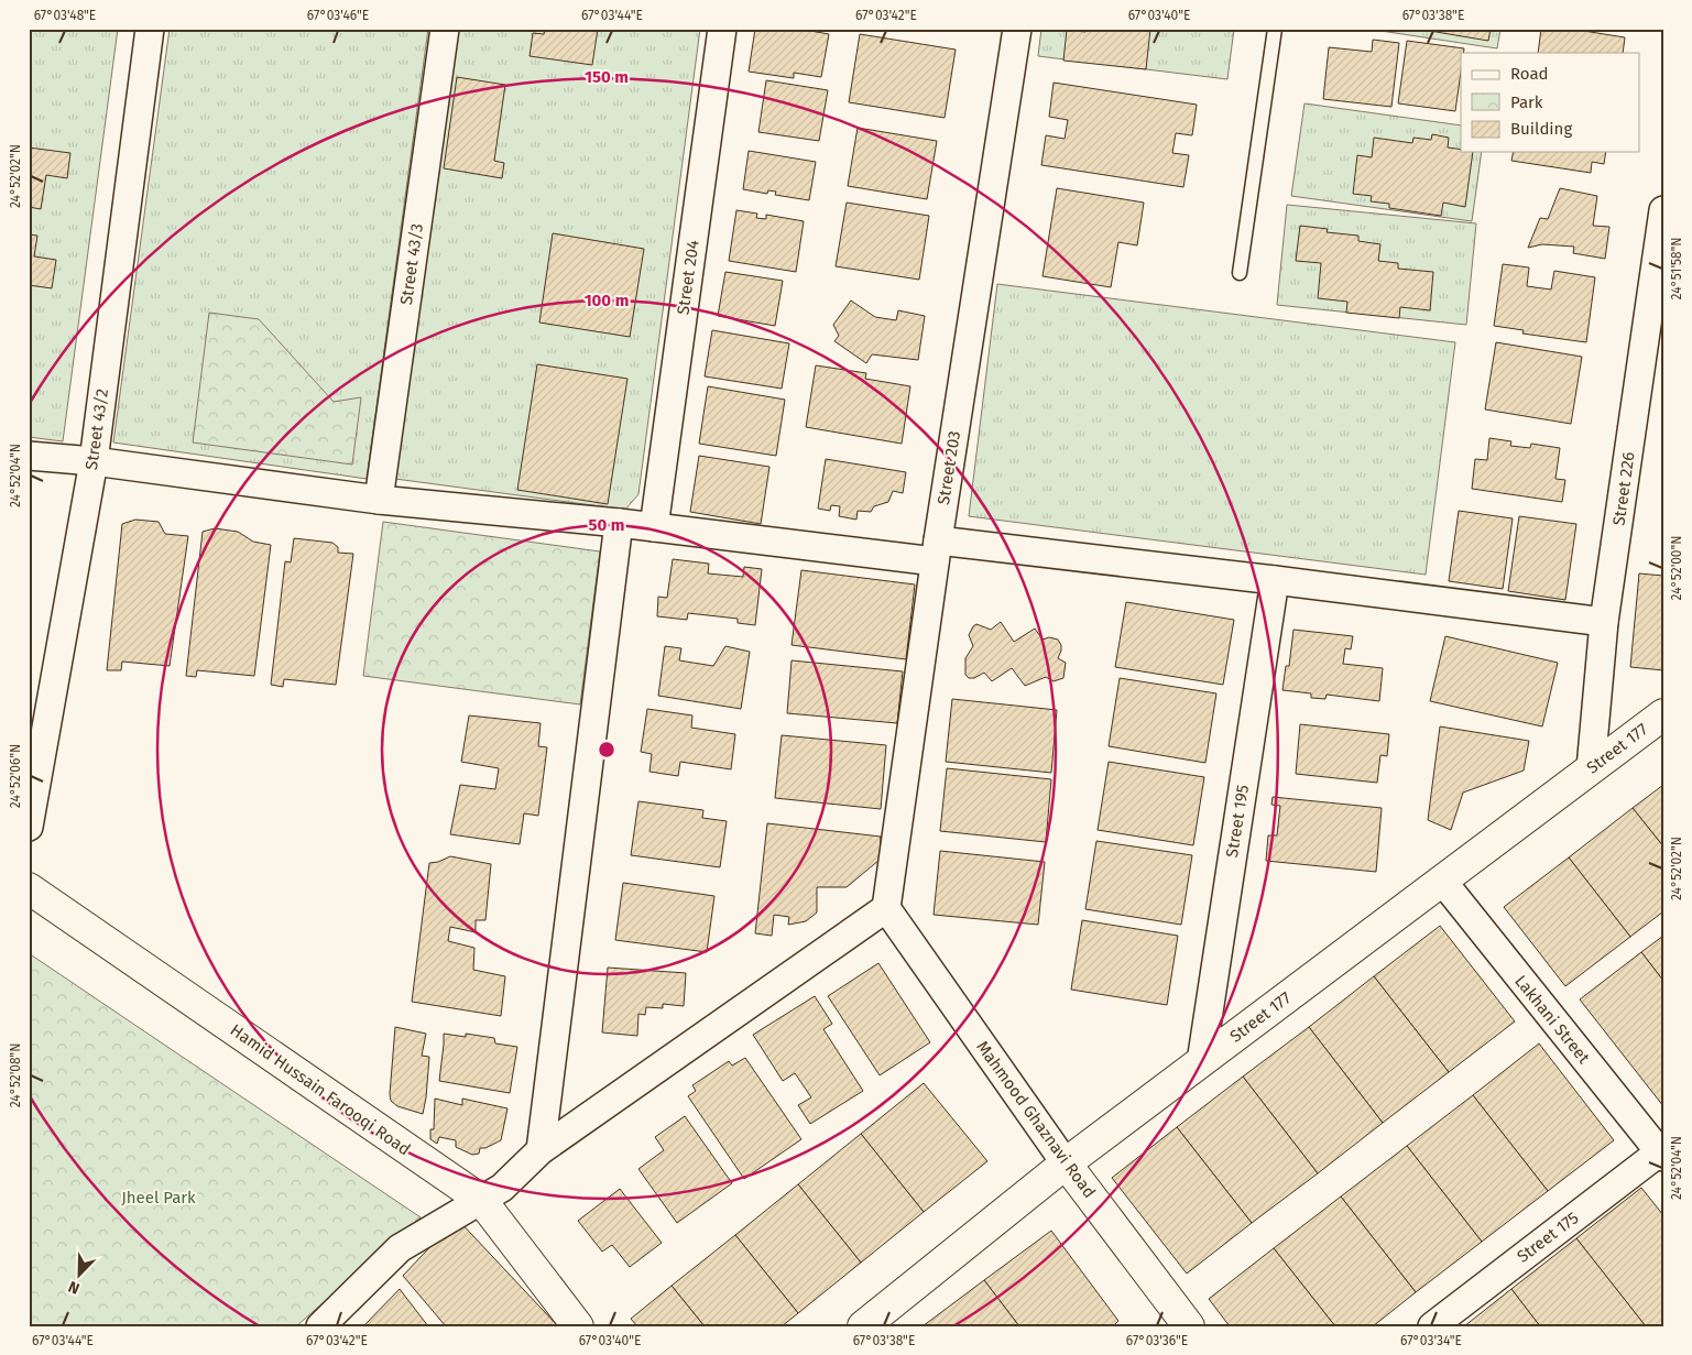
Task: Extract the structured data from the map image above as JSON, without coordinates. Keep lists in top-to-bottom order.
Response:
{
  "streets": {
    "street": [
      "Street 43/3",
      "Street 204",
      "Street 43/2",
      "Street 203",
      "Street 226",
      "Street 177",
      "Street 195",
      "Lakhani Street",
      "Hamid Hussain Farooqi Road",
      "Mahmood Ghaznavi Road",
      "Street 175"
    ]
  },
  "crossings": [
    ["Street 203", "Mahmood Ghaznavi Road"],
    ["Street 226", "Street 177"],
    ["Street 177", "Street 195"],
    ["Street 177", "Lakhani Street"],
    ["Street 177", "Mahmood Ghaznavi Road"],
    ["Lakhani Street", "Street 175"]
  ],
  "parks": ["Jheel Park"],
  "legend": ["Road", "Park", "Building"],
  "north": "bottom left",
  "coordinates": [
    "67°03'48\"E",
    "67°03'46\"E",
    "67°03'44\"E",
    "67°03'42\"E",
    "67°03'40\"E",
    "67°03'38\"E",
    "24°52'02\"N",
    "24°51'58\"N",
    "24°52'04\"N",
    "24°52'00\"N",
    "24°52'06\"N",
    "24°52'08\"N",
    "67°03'36\"E",
    "67°03'34\"E"
  ],
  "rings": ["150 m", "100 m", "50 m"]
}
